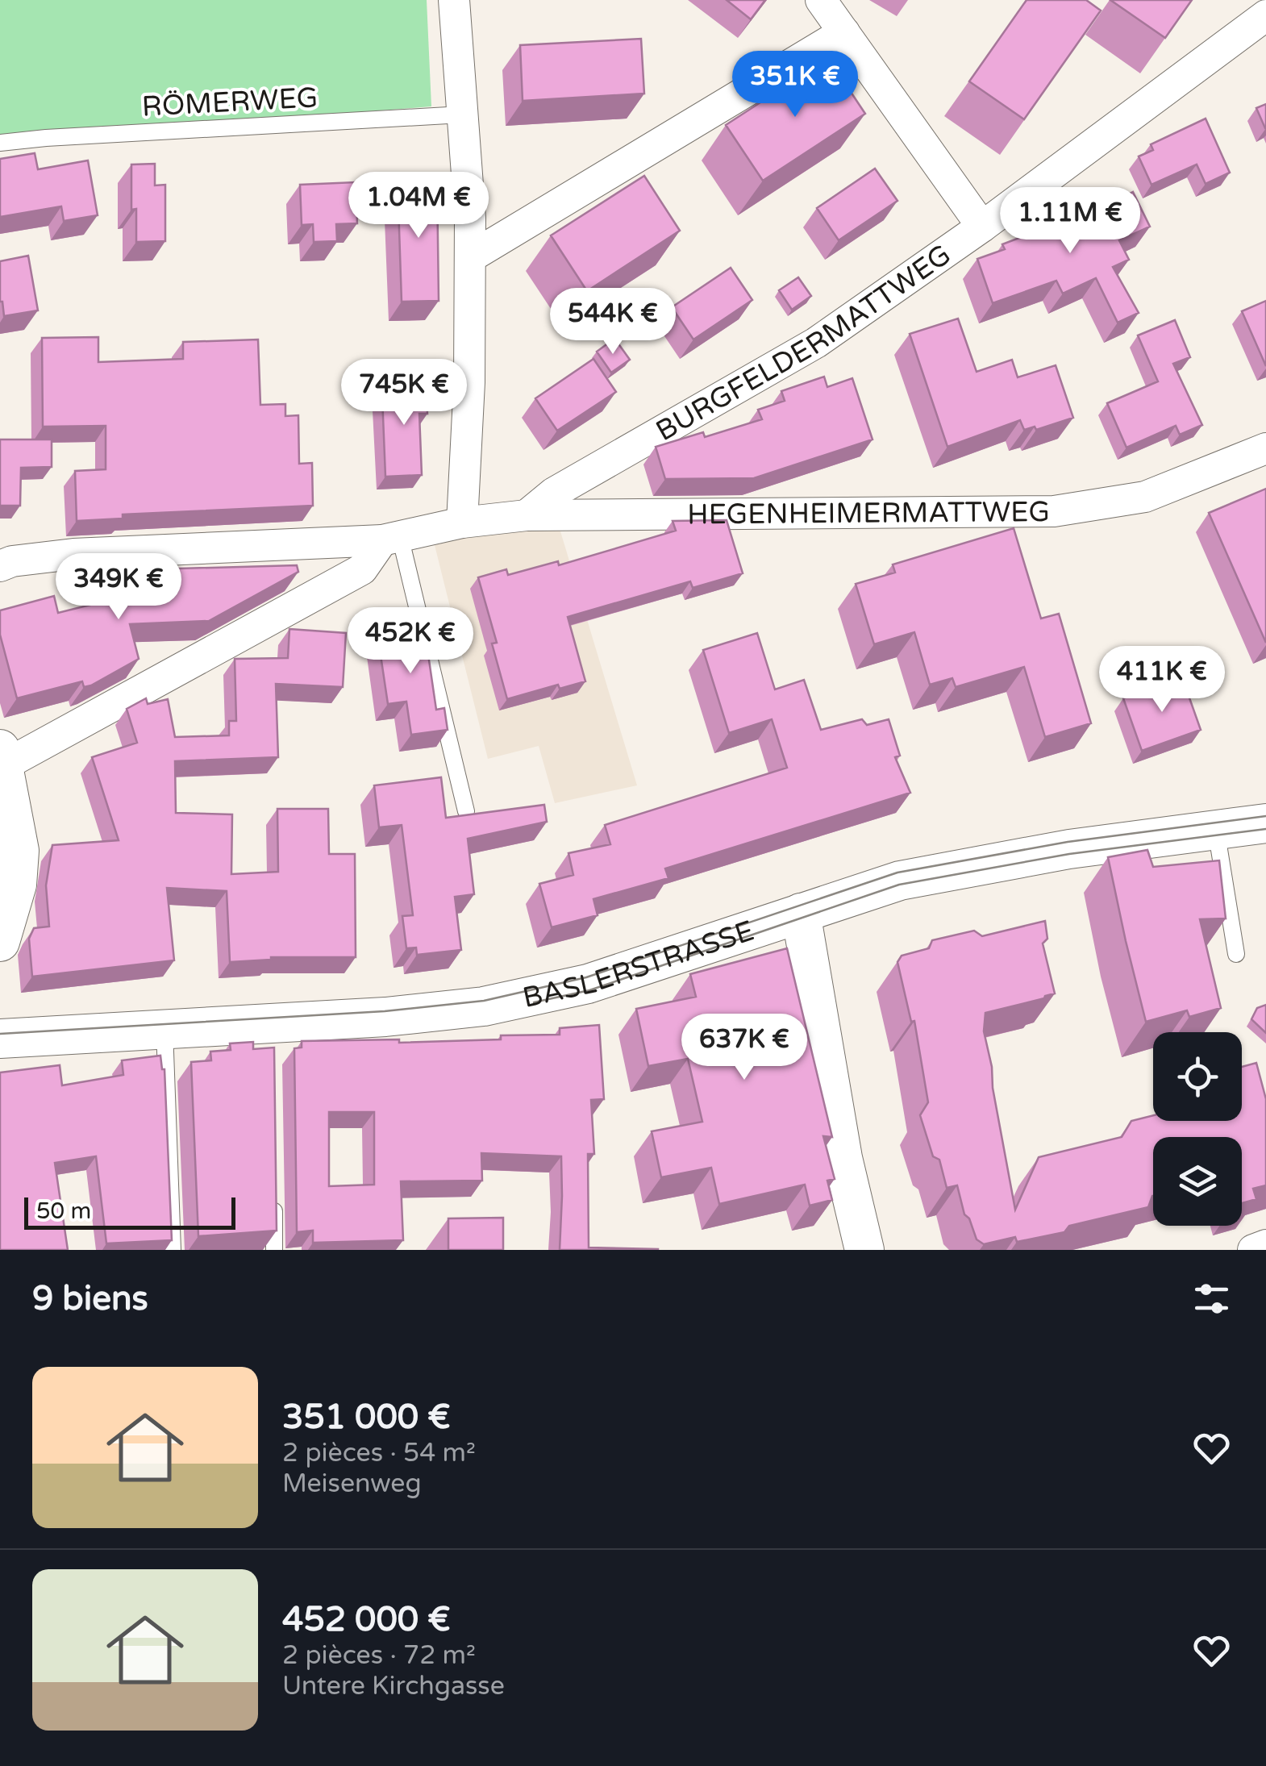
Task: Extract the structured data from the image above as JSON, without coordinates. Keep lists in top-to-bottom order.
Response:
{
  "streets": {
    "street": ["BURGFELDERMATTWEG", "HEGENHEIMERMATTWEG", "BASLERSTRASSE"],
    "lane": ["RÖMERWEG"]
  },
  "crossings": [
    ["BURGFELDERMATTWEG", "HEGENHEIMERMATTWEG"]
  ],
  "scale_bar": "50 m",
  "page": {
    "price": [
      "351K €",
      "1.04M €",
      "1.11M €",
      "544K €",
      "745K €",
      "349K €",
      "452K €",
      "411K €",
      "637K €"
    ],
    "scale": "50 m",
    "heading": "9 biens",
    "list": [
      {
        "name": "351 000 €",
        "note": "2 pièces · 54 m² · Meisenweg"
      },
      {
        "name": "452 000 €",
        "note": "2 pièces · 72 m² · Untere Kirchgasse"
      }
    ]
  }
}
